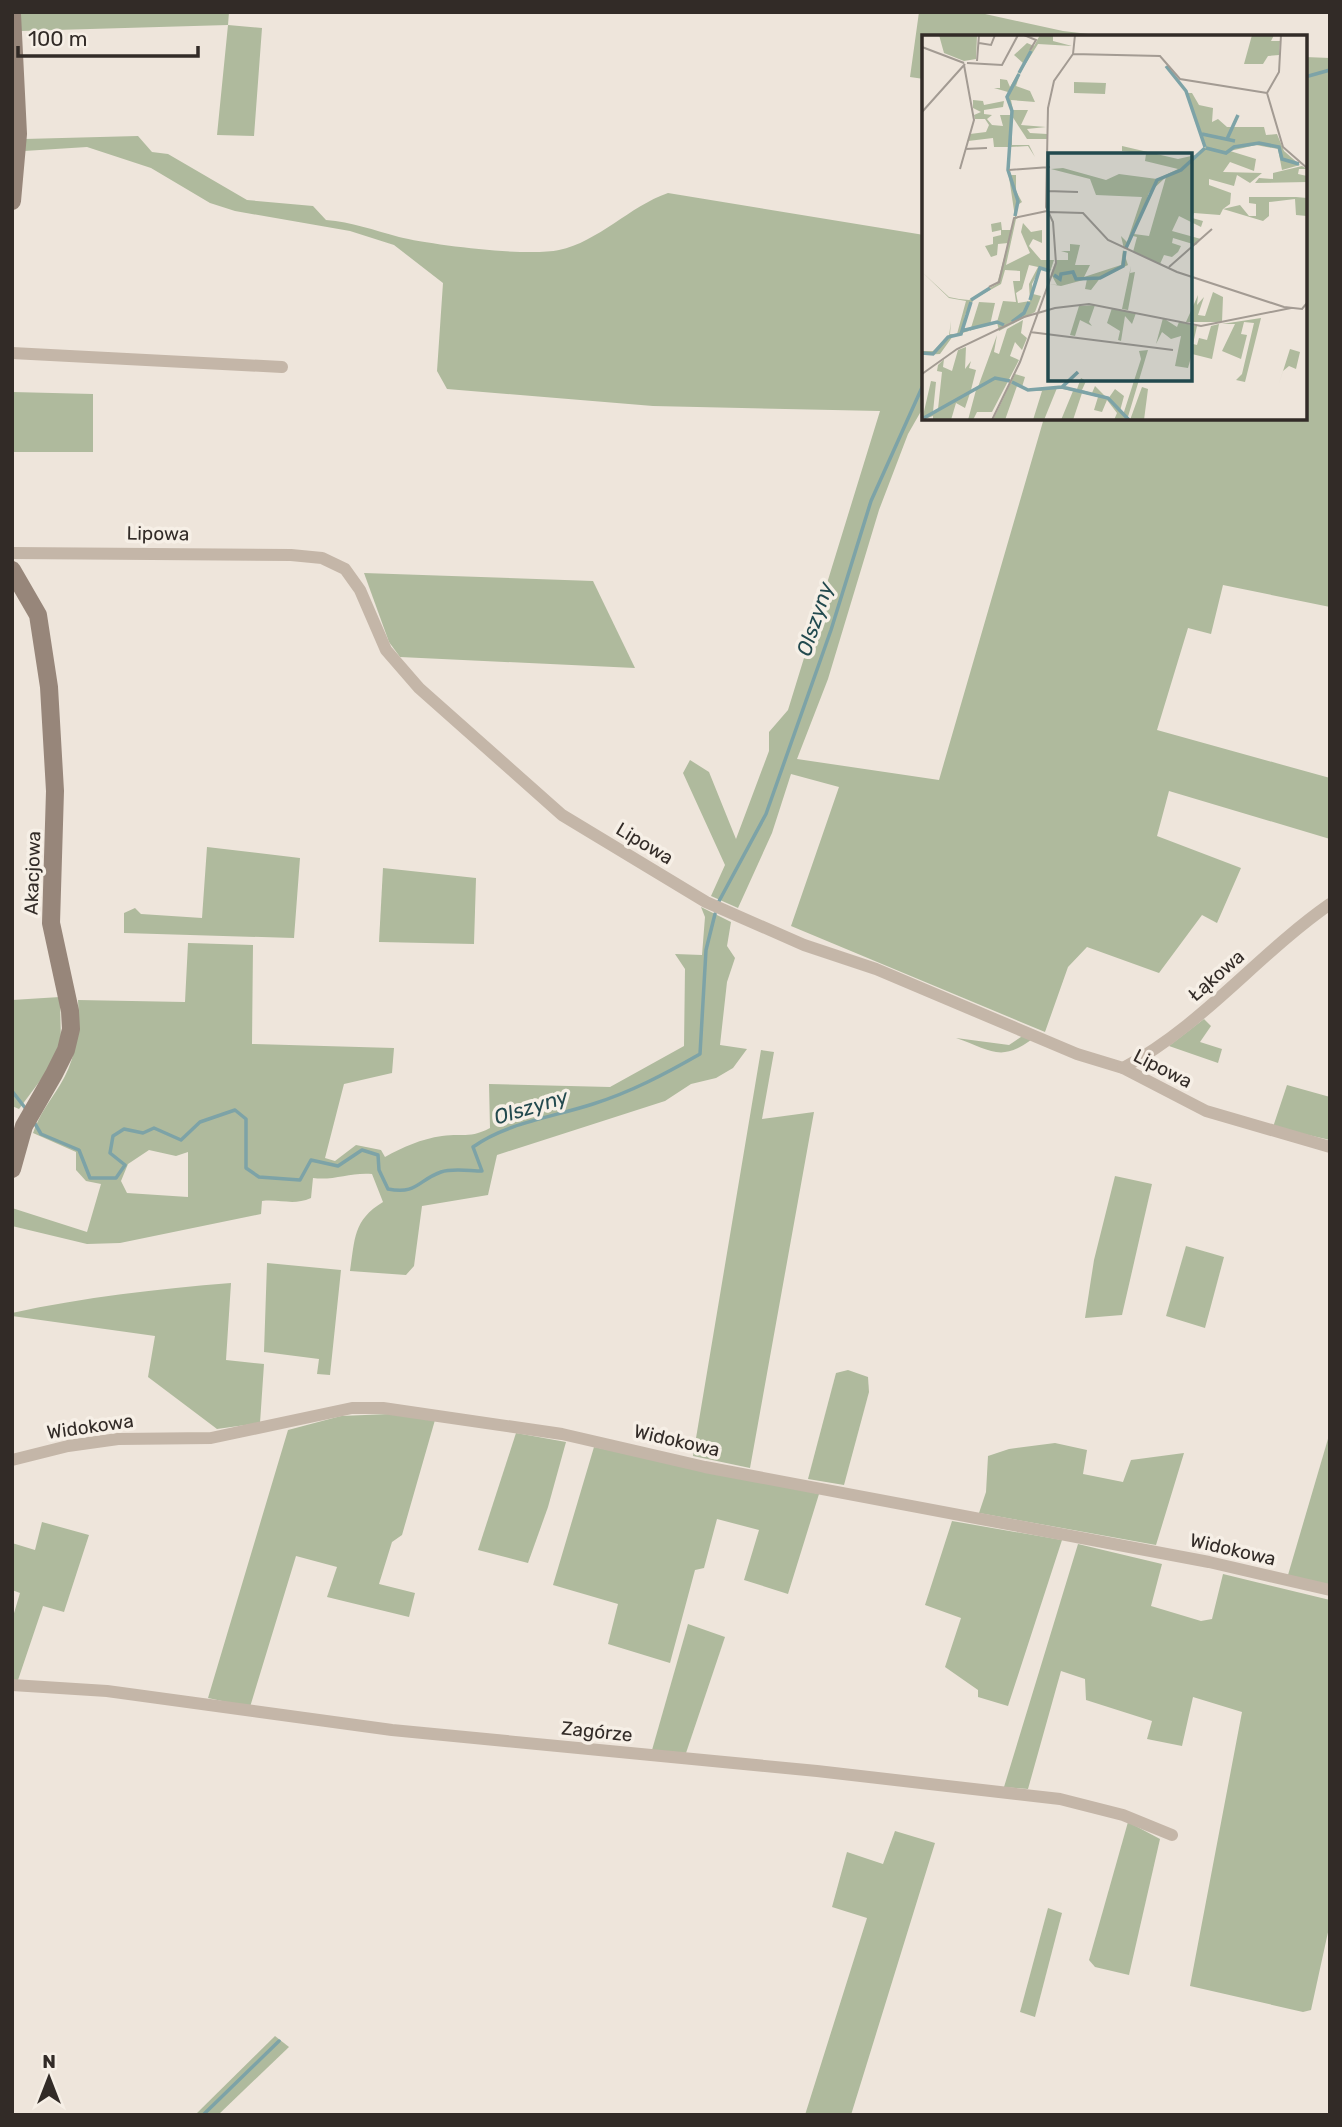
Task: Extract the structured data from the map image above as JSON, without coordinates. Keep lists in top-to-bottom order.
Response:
{
  "streets": {
    "street": [
      "Lipowa",
      "Akacjowa",
      "Łąkowa",
      "Widokowa",
      "Zagórze"
    ]
  },
  "crossings": [
    ["Lipowa", "Łąkowa"]
  ],
  "water": ["Olszyny"],
  "scale_bar": "100 m",
  "north": "top"
}
